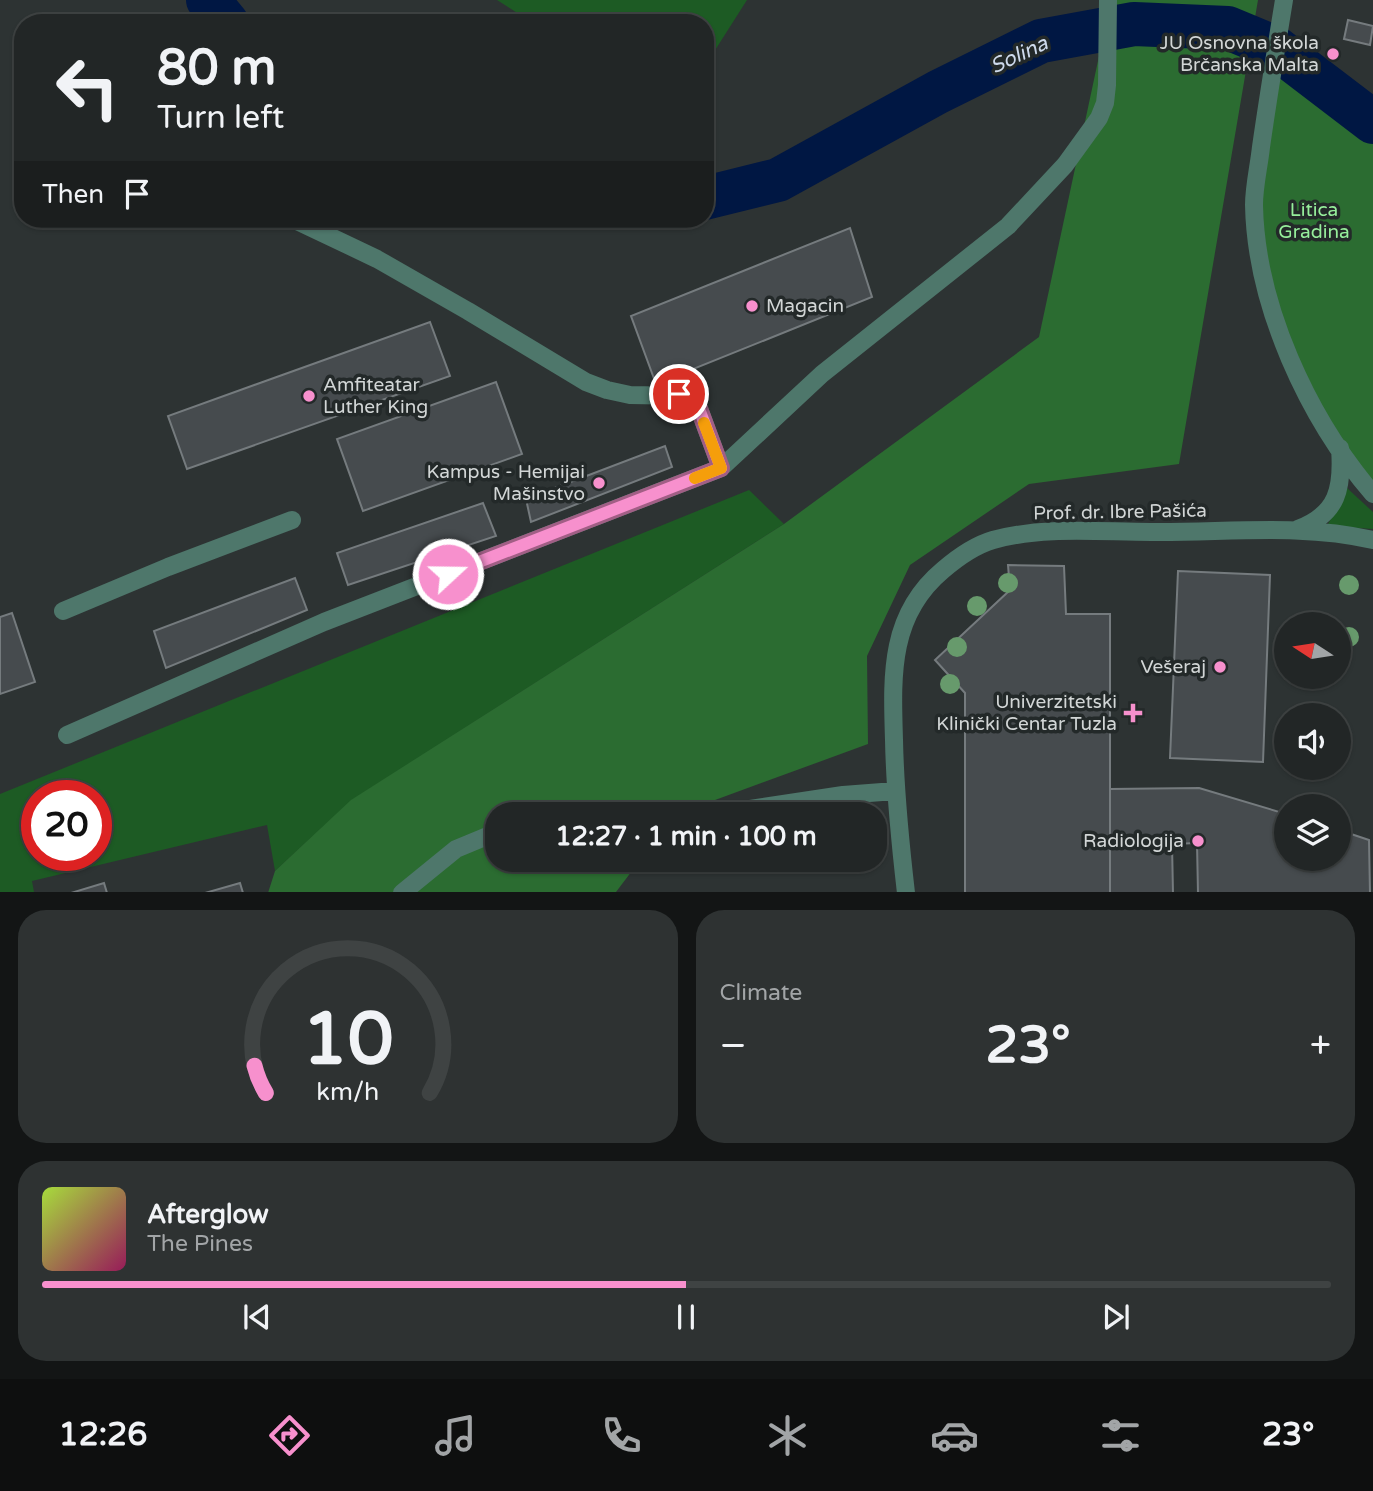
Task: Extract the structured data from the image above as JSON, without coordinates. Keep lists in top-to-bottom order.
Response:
{
  "streets": {
    "street": ["Prof. dr. Ibre Pašića"]
  },
  "water": ["Solina"],
  "parks": ["Litica Gradina"],
  "places": {
    "other": [
      "JU Osnovna škola Brčanska Malta",
      "Magacin",
      "Amfiteatar Luther King",
      "Kampus - Hemijai Mašinstvo",
      "Vešeraj",
      "Radiologija"
    ],
    "health": ["Univerzitetski Klinički Centar Tuzla"]
  },
  "north": "left",
  "page": {
    "turn": ["80 m", "Turn left"],
    "then": "Then",
    "limit": "20",
    "trip": "12:27 · 1 min · 100 m",
    "tile": "Climate",
    "heat": ["−", "23°", "+"],
    "song": ["Afterglow", "The Pines"],
    "tabs": ["12:26", "23°"],
    "gauge": ["10", "km/h"]
  }
}
